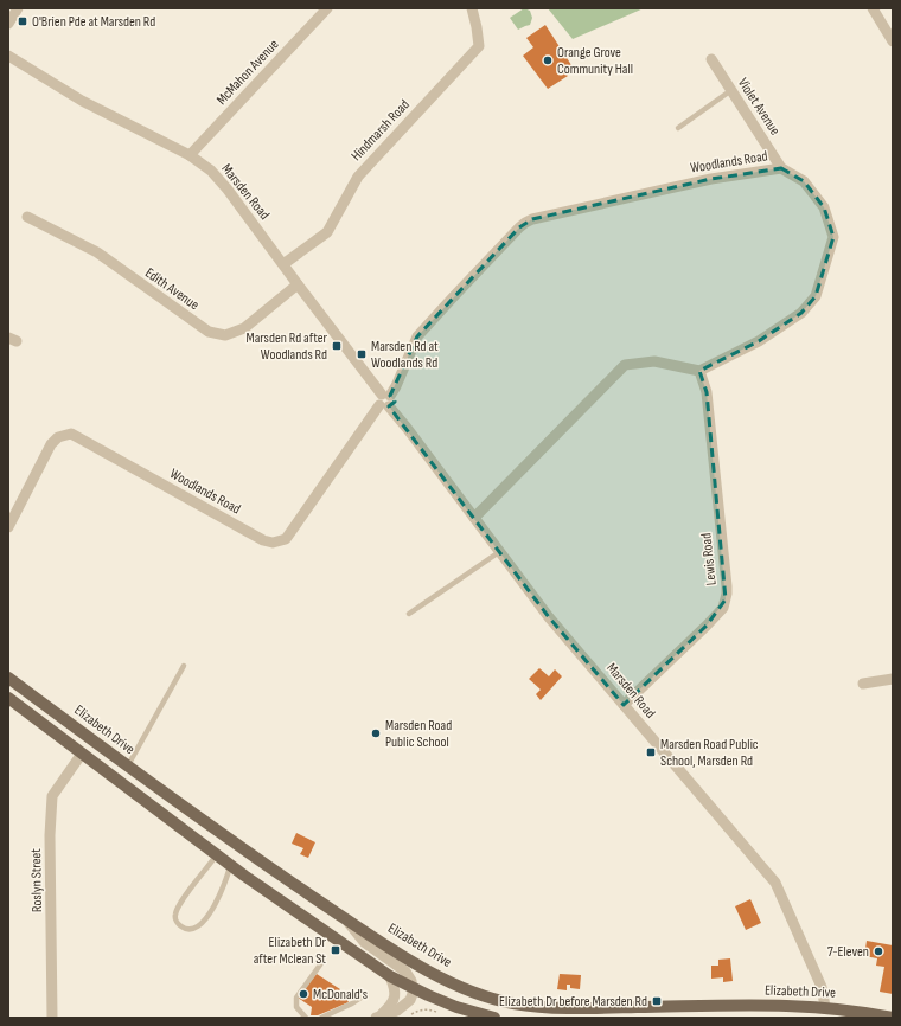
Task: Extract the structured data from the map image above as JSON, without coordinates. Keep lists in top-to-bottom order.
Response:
{
  "streets": {
    "main road": ["Elizabeth Drive"],
    "street": [
      "McMahon Avenue",
      "Violet Avenue",
      "Hindmarsh Road",
      "Woodlands Road",
      "Marsden Road",
      "Edith Avenue",
      "Lewis Road",
      "Roslyn Street"
    ]
  },
  "crossings": [
    ["McMahon Avenue", "Marsden Road"],
    ["Violet Avenue", "Woodlands Road"],
    ["Hindmarsh Road", "Marsden Road"],
    ["Woodlands Road", "Marsden Road"],
    ["Woodlands Road", "Lewis Road"],
    ["Marsden Road", "Edith Avenue"],
    ["Marsden Road", "Lewis Road"],
    ["Marsden Road", "Elizabeth Drive"]
  ],
  "places": {
    "transit": [
      "O'Brien Pde at Marsden Rd",
      "Marsden Rd after Woodlands Rd",
      "Marsden Rd at Woodlands Rd",
      "Marsden Road Public School, Marsden Rd",
      "Elizabeth Dr after Mclean St",
      "Elizabeth Dr before Marsden Rd"
    ],
    "other": [
      "Orange Grove Community Hall",
      "Marsden Road Public School",
      "7-Eleven",
      "McDonald's"
    ]
  }
}
